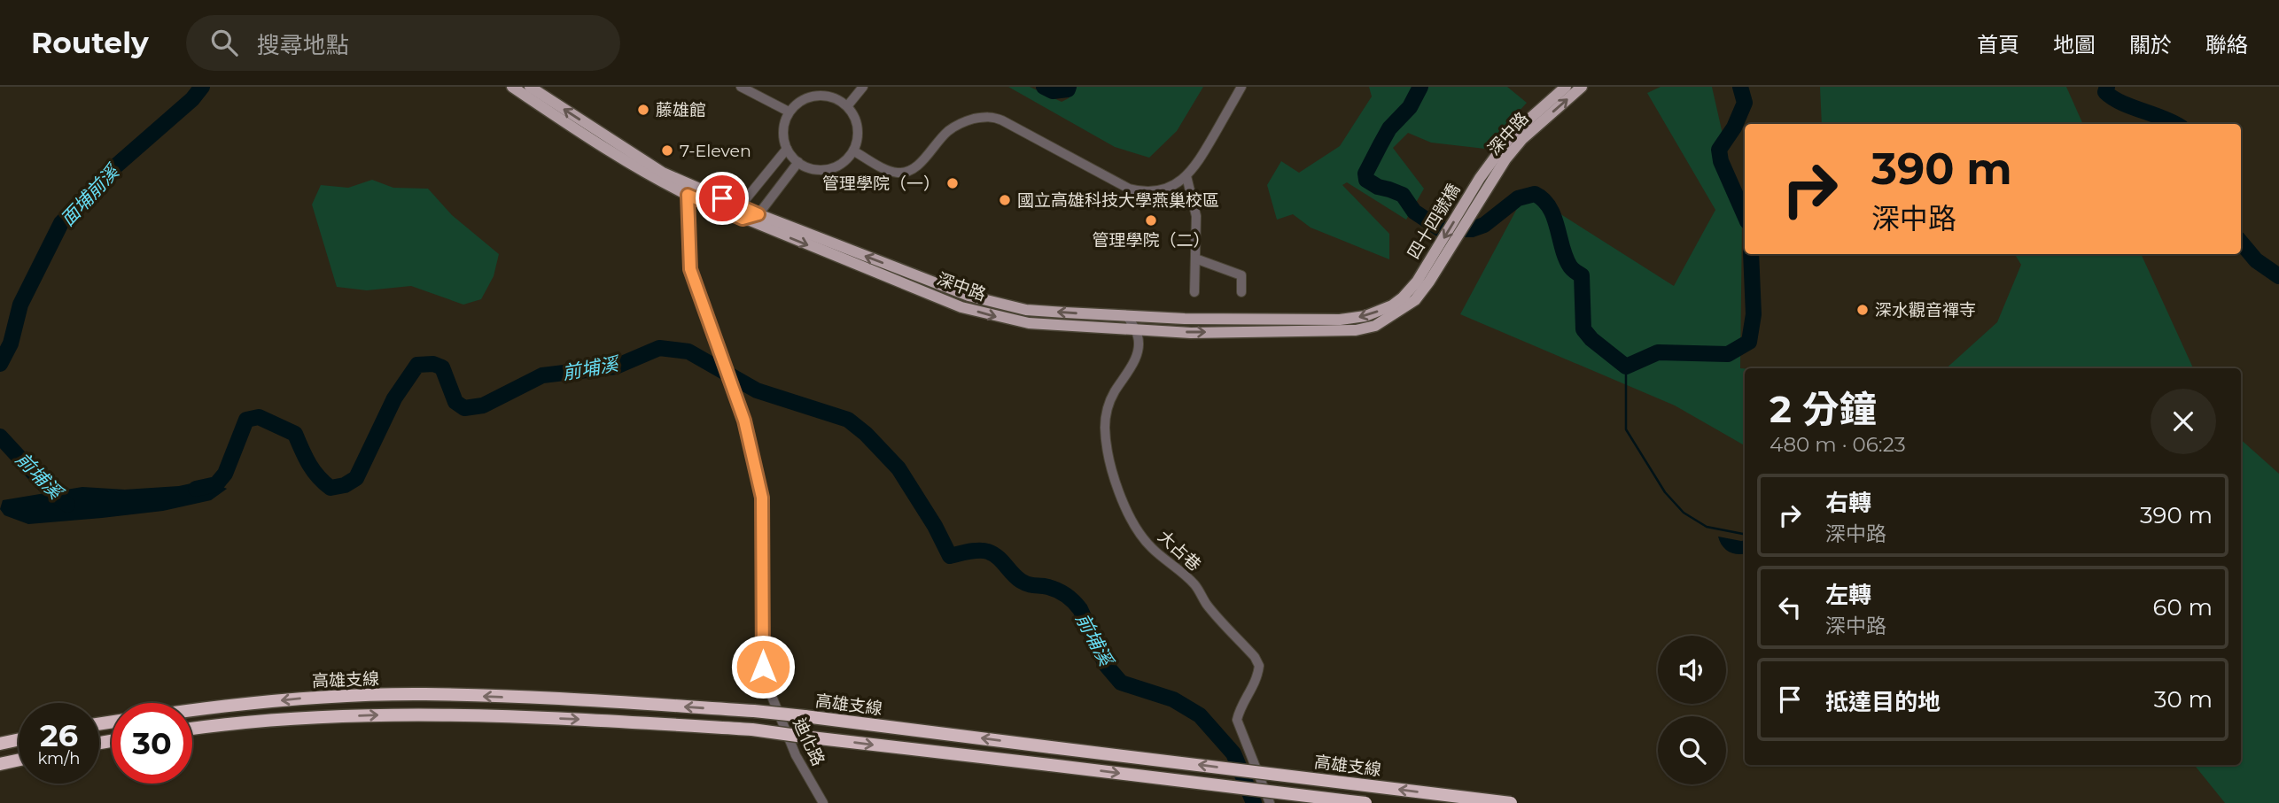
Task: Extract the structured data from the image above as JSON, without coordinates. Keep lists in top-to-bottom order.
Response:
{
  "streets": {
    "highway": ["高雄支線"],
    "main road": ["深中路", "四十四號橋"],
    "street": ["大占巷", "迪化路"]
  },
  "crossings": [
    ["深中路", "四十四號橋"],
    ["深中路", "大占巷"],
    ["深中路", "迪化路"]
  ],
  "water": ["面埔前溪", "前埔溪"],
  "places": [
    "藤雄館",
    "7-Eleven",
    "管理學院（一）",
    "國立高雄科技大學燕巢校區",
    "管理學院（二）",
    "深水觀音禪寺"
  ],
  "page": {
    "header": "Routely",
    "search": "搜尋地點",
    "nav": [
      "首頁",
      "地圖",
      "關於",
      "聯絡"
    ],
    "turn": ["390 m", "深中路"],
    "heading": ["2 分鐘", "480 m · 06:23"],
    "list": [
      {
        "name": "右轉",
        "note": "深中路",
        "value": "390 m"
      },
      {
        "name": "左轉",
        "note": "深中路",
        "value": "60 m"
      },
      {
        "name": "抵達目的地",
        "value": "30 m"
      }
    ],
    "speed": "26 km/h",
    "limit": "30"
  }
}
